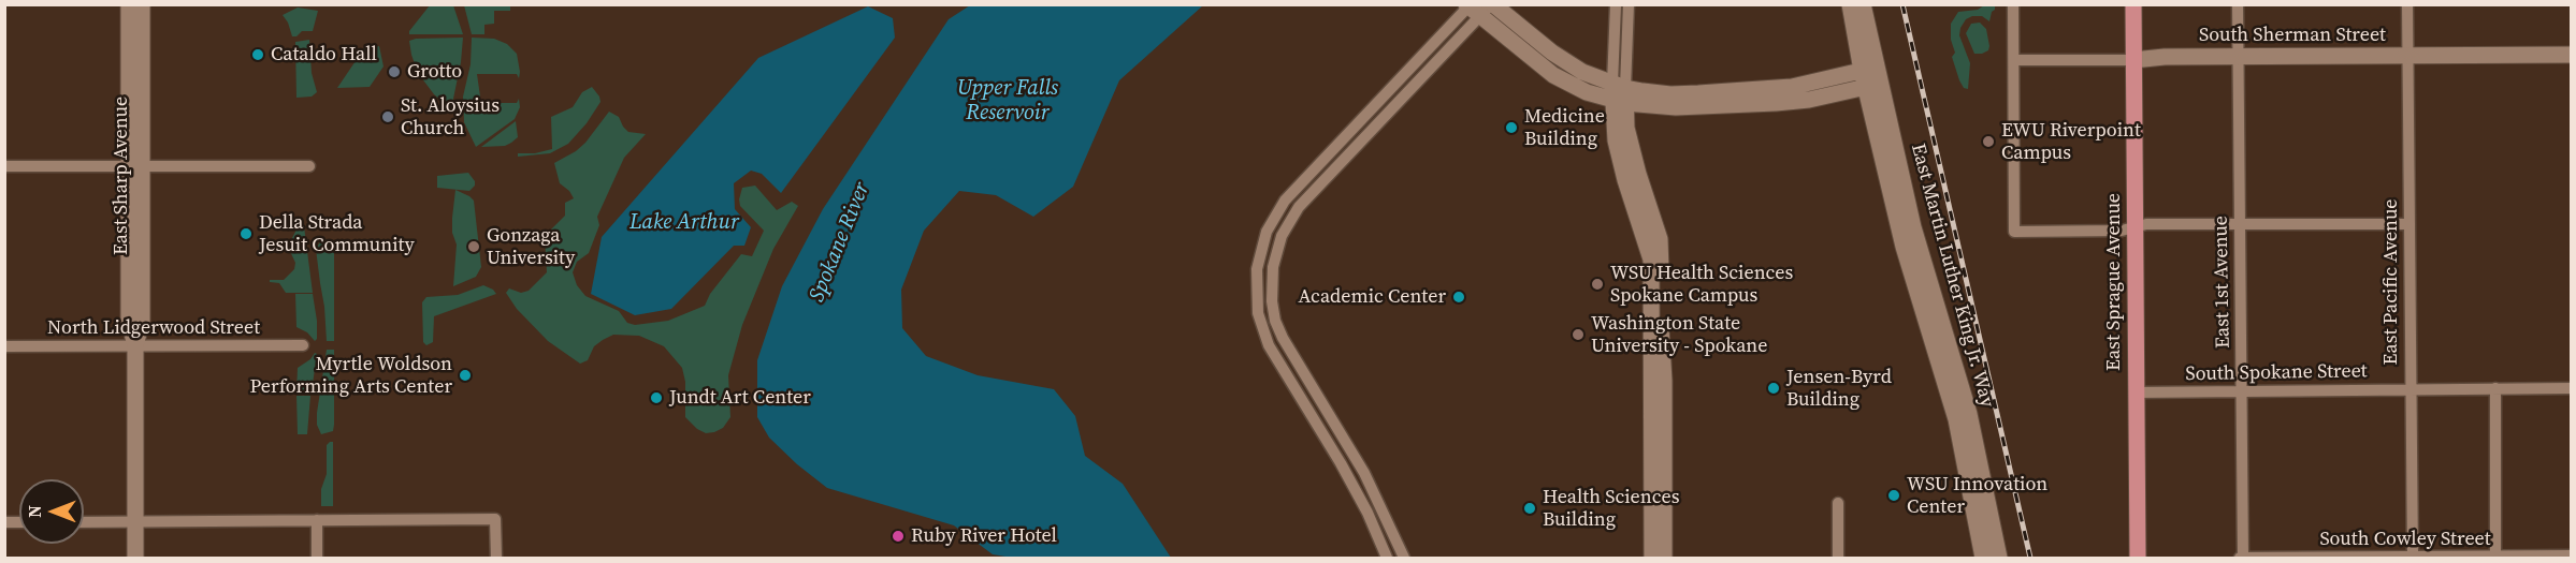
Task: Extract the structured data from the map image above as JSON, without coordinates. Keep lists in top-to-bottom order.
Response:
{
  "streets": {
    "main road": ["East Sprague Avenue"],
    "street": [
      "South Sherman Street",
      "East Sharp Avenue",
      "East Martin Luther King Jr. Way",
      "East 1st Avenue",
      "East Pacific Avenue",
      "North Lidgerwood Street",
      "South Spokane Street",
      "South Cowley Street"
    ]
  },
  "crossings": [
    ["South Sherman Street", "East Sprague Avenue"],
    ["South Sherman Street", "East 1st Avenue"],
    ["South Sherman Street", "East Pacific Avenue"],
    ["East Sharp Avenue", "North Lidgerwood Street"],
    ["East Sprague Avenue", "South Spokane Street"],
    ["East 1st Avenue", "South Spokane Street"],
    ["East 1st Avenue", "South Cowley Street"],
    ["East Pacific Avenue", "South Spokane Street"],
    ["East Pacific Avenue", "South Cowley Street"]
  ],
  "water": ["Upper Falls Reservoir", "Lake Arthur", "Spokane River"],
  "places": [
    "Cataldo Hall",
    "Grotto",
    "St. Aloysius Church",
    "Medicine Building",
    "EWU Riverpoint Campus",
    "Della Strada Jesuit Community",
    "Gonzaga University",
    "WSU Health Sciences Spokane Campus",
    "Academic Center",
    "Washington State University - Spokane",
    "Myrtle Woldson Performing Arts Center",
    "Jensen-Byrd Building",
    "Jundt Art Center",
    "WSU Innovation Center",
    "Health Sciences Building",
    "Ruby River Hotel"
  ],
  "north": "left"
}
